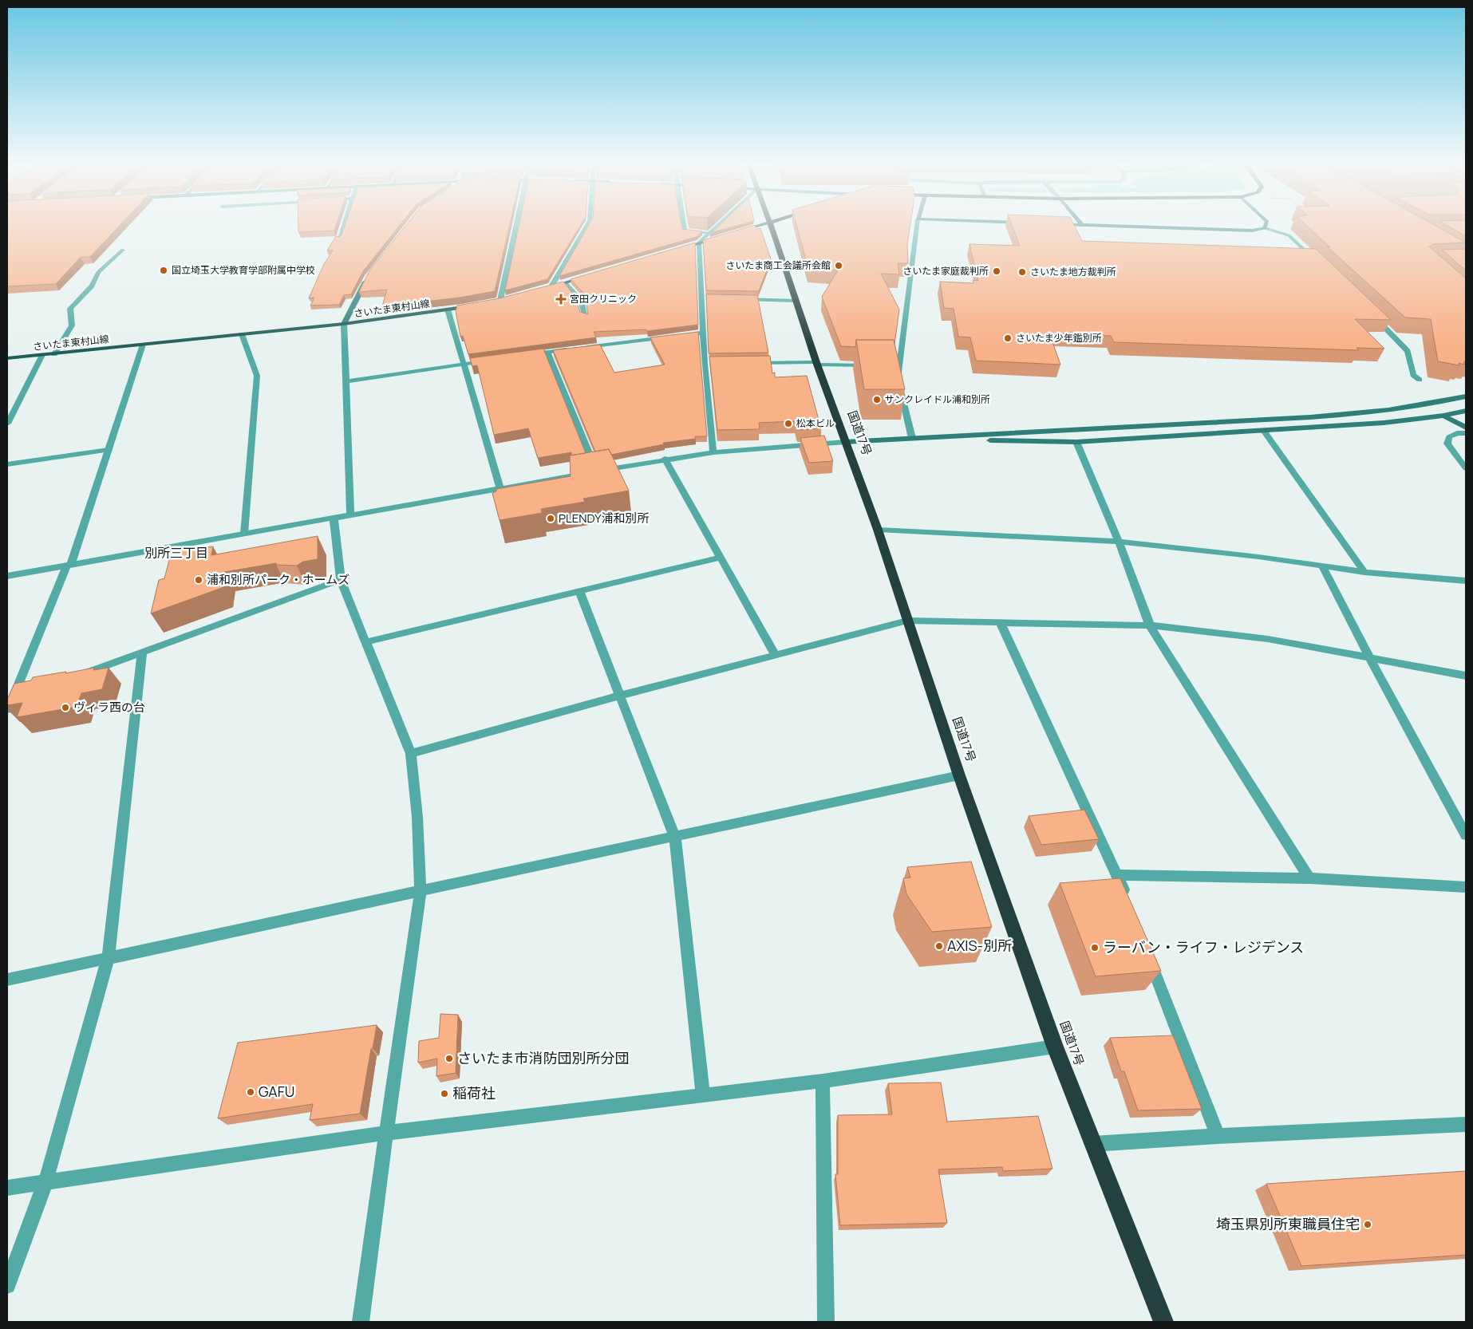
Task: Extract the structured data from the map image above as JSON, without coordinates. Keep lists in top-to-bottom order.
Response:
{
  "streets": {
    "highway": ["国道17号"],
    "main road": ["さいたま東村山線"]
  },
  "districts": ["別所三丁目"],
  "places": {
    "other": [
      "さいたま商工会議所会館",
      "国立埼玉大学教育学部附属中学校",
      "さいたま家庭裁判所",
      "さいたま地方裁判所",
      "さいたま少年鑑別所",
      "サンクレイドル浦和別所",
      "松本ビル",
      "PLENDY浦和別所",
      "浦和別所パーク・ホームズ",
      "ヴィラ西の台",
      "AXIS-別所",
      "ラーバン・ライフ・レジデンス",
      "さいたま市消防団別所分団",
      "GAFU",
      "稲荷社",
      "埼玉県別所東職員住宅"
    ],
    "health": ["宮田クリニック"]
  }
}
